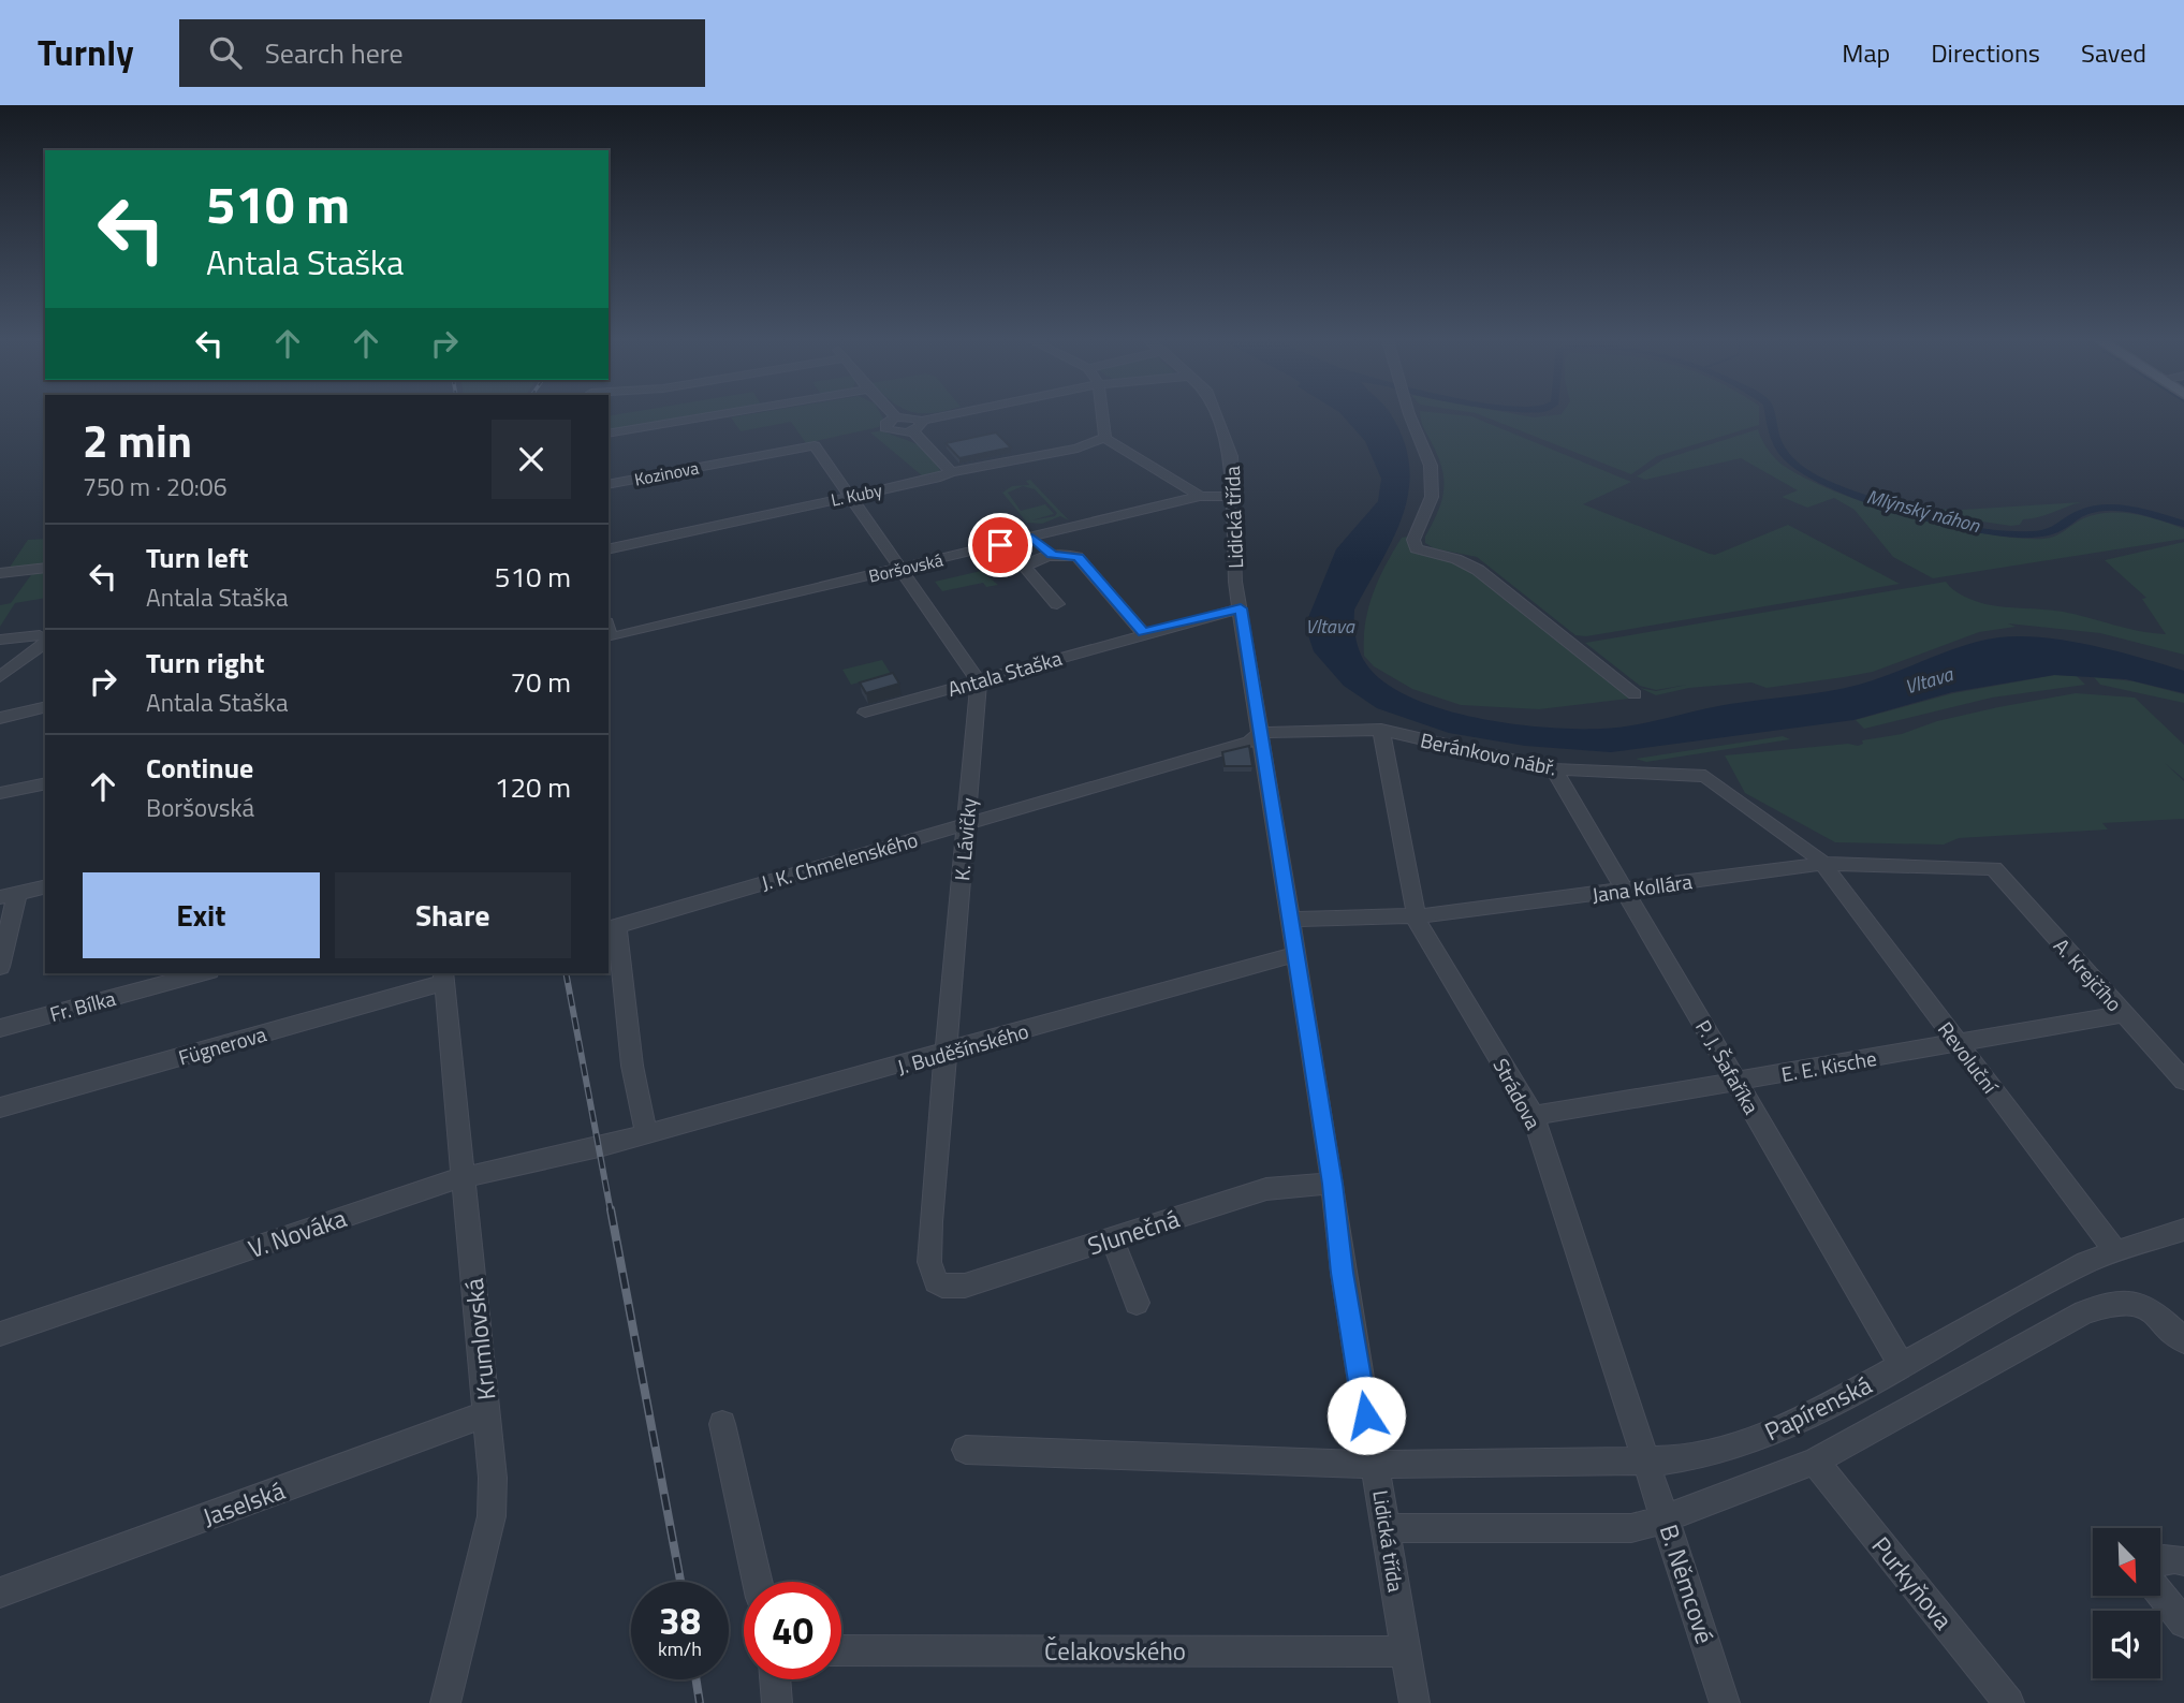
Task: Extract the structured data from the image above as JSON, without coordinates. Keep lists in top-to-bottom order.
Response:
{
  "streets": {
    "street": [
      "Kozinova",
      "L. Kuby",
      "Lidická třída",
      "Boršovská",
      "Antala Staška",
      "Beránkovo nábř.",
      "K. Lávičky",
      "J. K. Chmelenského",
      "Jana Kollára",
      "A. Krejčího",
      "Fr. Bílka",
      "Fügnerova",
      "J. Buděšínského",
      "Revoluční",
      "E. E. Kische",
      "P. J. Šafaříka",
      "Strádova",
      "Slunečná",
      "V. Nováka",
      "Krumlovská",
      "Papírenská",
      "Jaselská",
      "Purkyňova",
      "B. Němcové",
      "Čelakovského"
    ]
  },
  "crossings": [
    ["Kozinova", "L. Kuby"],
    ["Lidická třída", "Antala Staška"],
    ["Lidická třída", "Beránkovo nábř."],
    ["Lidická třída", "J. K. Chmelenského"],
    ["Lidická třída", "Jana Kollára"],
    ["Lidická třída", "J. Buděšínského"],
    ["Lidická třída", "Slunečná"],
    ["Lidická třída", "Papírenská"],
    ["Lidická třída", "Čelakovského"],
    ["Antala Staška", "K. Lávičky"],
    ["Beránkovo nábř.", "J. K. Chmelenského"],
    ["Beránkovo nábř.", "Jana Kollára"],
    ["Beránkovo nábř.", "Revoluční"],
    ["Beránkovo nábř.", "P. J. Šafaříka"],
    ["Beránkovo nábř.", "Strádova"],
    ["K. Lávičky", "J. K. Chmelenského"],
    ["K. Lávičky", "J. Buděšínského"],
    ["K. Lávičky", "Slunečná"],
    ["J. K. Chmelenského", "J. Buděšínského"],
    ["Jana Kollára", "A. Krejčího"],
    ["Jana Kollára", "Revoluční"],
    ["Jana Kollára", "P. J. Šafaříka"],
    ["Jana Kollára", "Strádova"],
    ["A. Krejčího", "E. E. Kische"],
    ["Fügnerova", "Krumlovská"],
    ["J. Buděšínského", "V. Nováka"],
    ["Revoluční", "E. E. Kische"],
    ["Revoluční", "Papírenská"],
    ["E. E. Kische", "P. J. Šafaříka"],
    ["E. E. Kische", "Strádova"],
    ["P. J. Šafaříka", "Papírenská"],
    ["Strádova", "Papírenská"],
    ["Strádova", "B. Němcové"],
    ["V. Nováka", "Krumlovská"],
    ["Krumlovská", "Jaselská"],
    ["Papírenská", "Purkyňova"],
    ["Papírenská", "B. Němcové"]
  ],
  "water": ["Mlýnský náhon", "Vltava"],
  "north": "bottom right",
  "page": {
    "header": "Turnly",
    "search": "Search here",
    "nav": ["Map", "Directions", "Saved"],
    "turn": ["510 m", "Antala Staška"],
    "heading": ["2 min", "750 m · 20:06"],
    "list": [
      {
        "name": "Turn left",
        "note": "Antala Staška",
        "value": "510 m"
      },
      {
        "name": "Turn right",
        "note": "Antala Staška",
        "value": "70 m"
      },
      {
        "name": "Continue",
        "note": "Boršovská",
        "value": "120 m"
      }
    ],
    "buttons": ["Exit", "Share"],
    "speed": "38 km/h",
    "limit": "40"
  }
}
